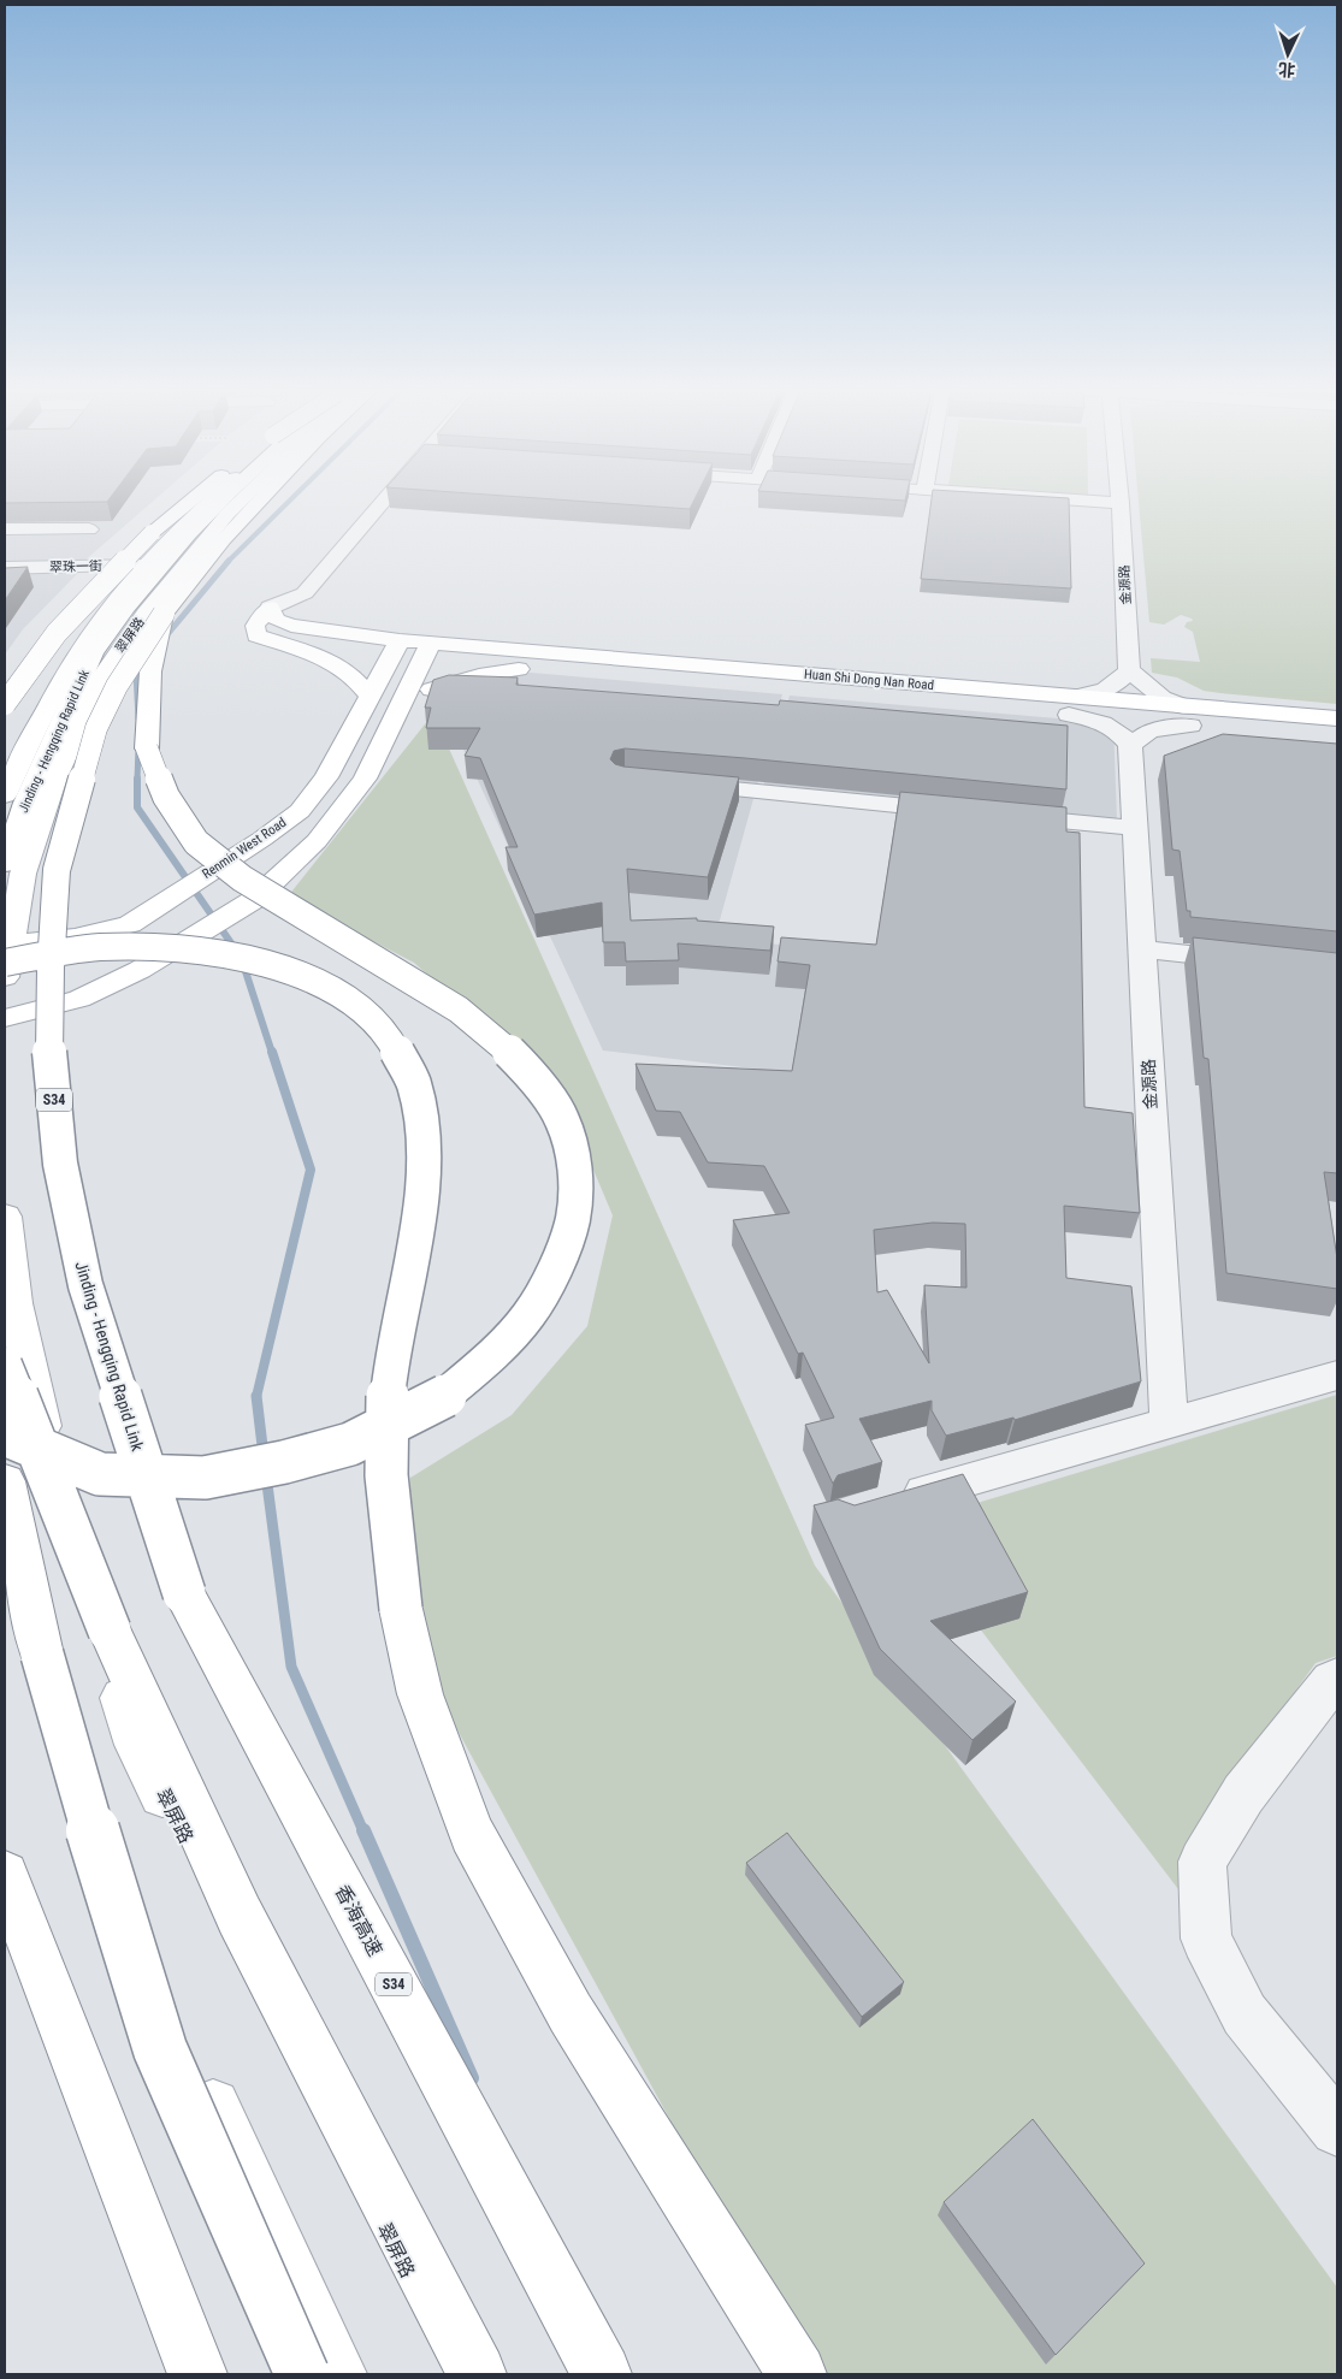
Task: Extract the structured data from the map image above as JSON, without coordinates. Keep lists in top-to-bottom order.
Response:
{
  "streets": {
    "main road": [
      "翠屏路",
      "Huan Shi Dong Nan Road",
      "Jinding - Hengqing Rapid Link",
      "Renmin West Road",
      "S34"
    ],
    "street": ["翠珠一街", "金源路"]
  },
  "crossings": [
    ["翠珠一街", "翠屏路"],
    ["翠屏路", "Renmin West Road"],
    ["Huan Shi Dong Nan Road", "Renmin West Road"]
  ],
  "north": "bottom"
}
